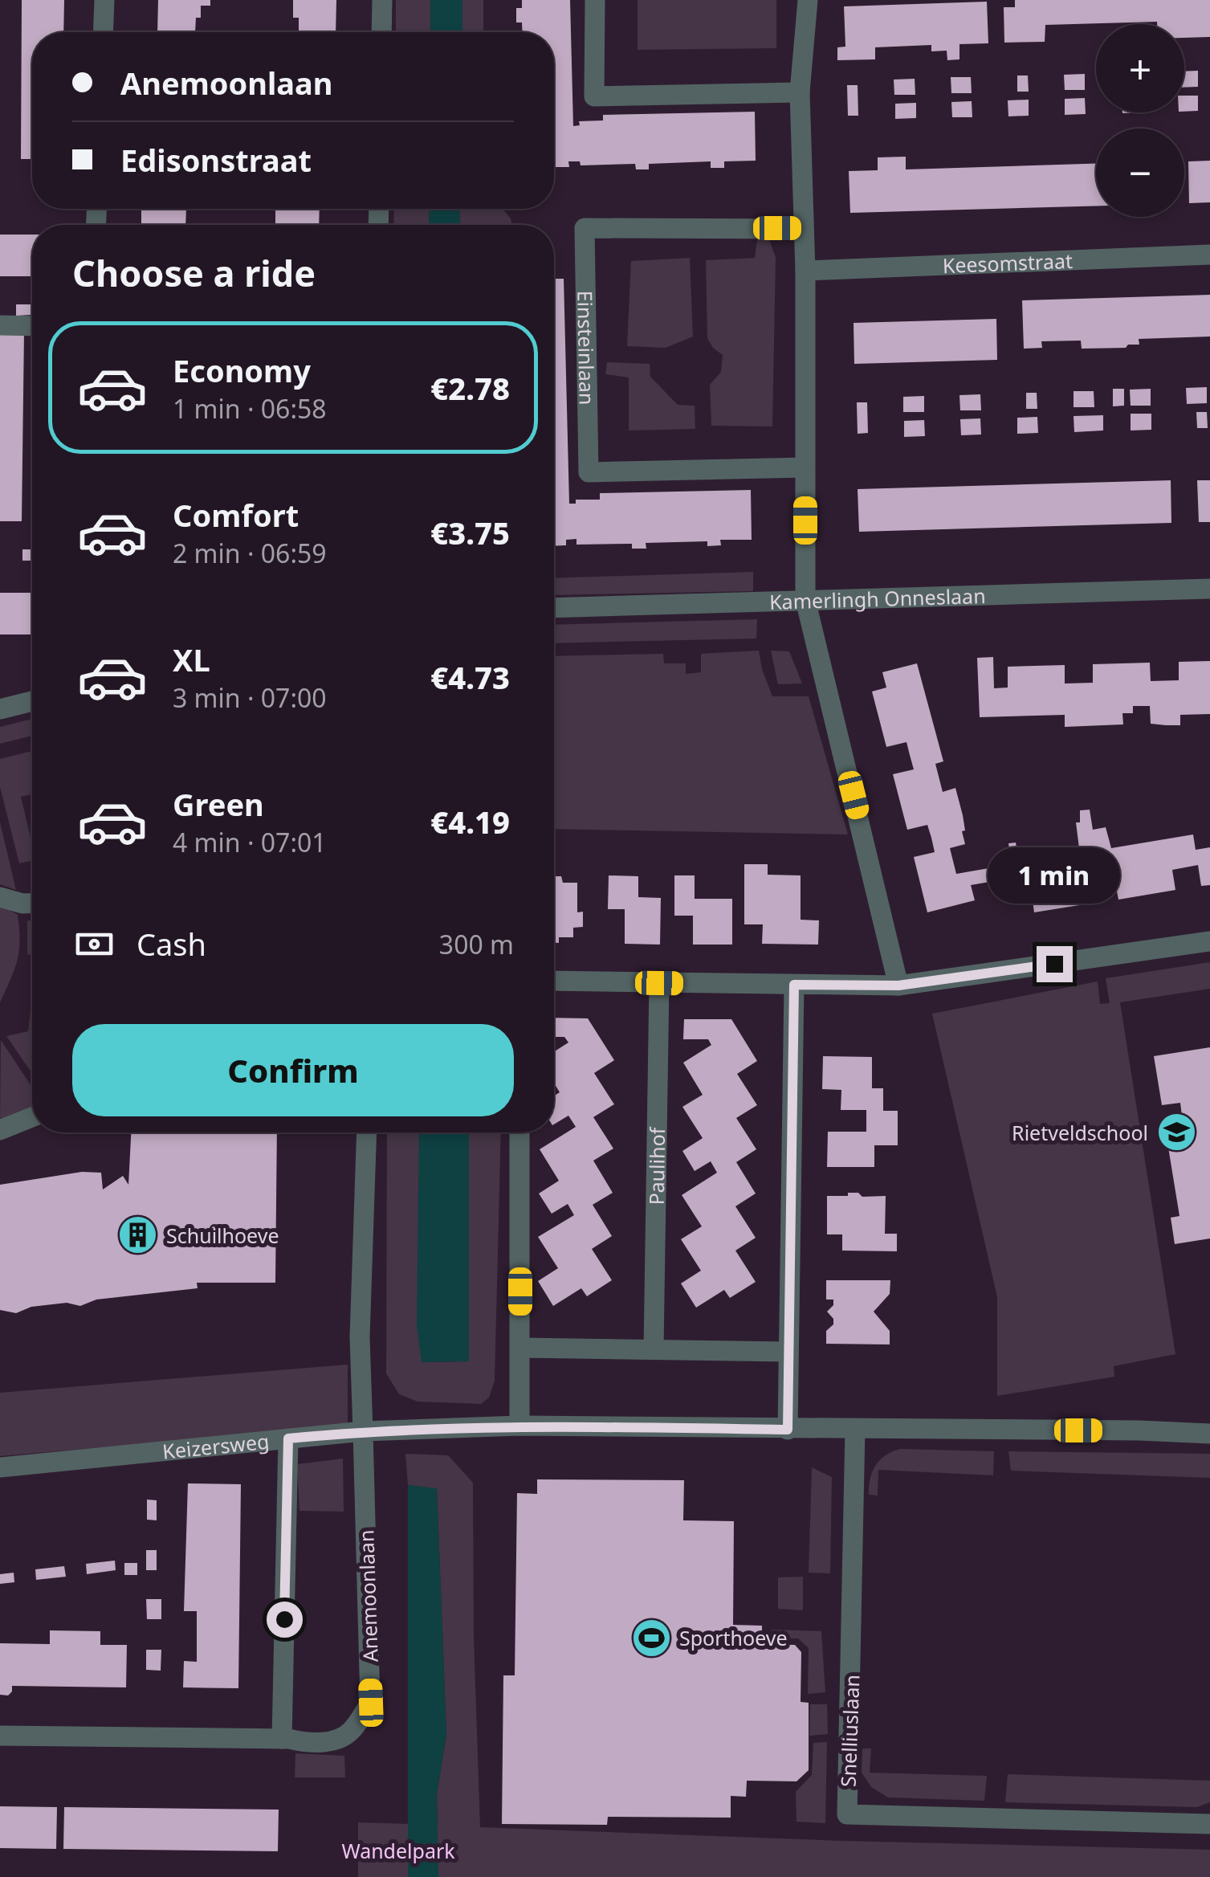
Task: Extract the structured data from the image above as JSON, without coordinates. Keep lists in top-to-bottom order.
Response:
{
  "streets": {
    "street": [
      "Keesomstraat",
      "Einsteinlaan",
      "Kamerlingh Onneslaan",
      "Paulihof",
      "Keizersweg",
      "Anemoonlaan",
      "Snelliuslaan"
    ]
  },
  "crossings": [
    ["Keizersweg", "Anemoonlaan"]
  ],
  "parks": ["Wandelpark"],
  "places": {
    "school or university": ["Rietveldschool"],
    "building": ["Schuilhoeve"],
    "sports": ["Sporthoeve"]
  },
  "page": {
    "map_buttons": ["+", "−"],
    "banner": ["Anemoonlaan", "Edisonstraat"],
    "heading": "Choose a ride",
    "list": [
      {
        "name": "Economy",
        "note": "1 min · 06:58",
        "value": "€2.78"
      },
      {
        "name": "Comfort",
        "note": "2 min · 06:59",
        "value": "€3.75"
      },
      {
        "name": "XL",
        "note": "3 min · 07:00",
        "value": "€4.73"
      },
      {
        "name": "Green",
        "note": "4 min · 07:01",
        "value": "€4.19"
      }
    ],
    "bubble": "1 min",
    "pay": ["Cash", "300 m"],
    "buttons": "Confirm"
  }
}
